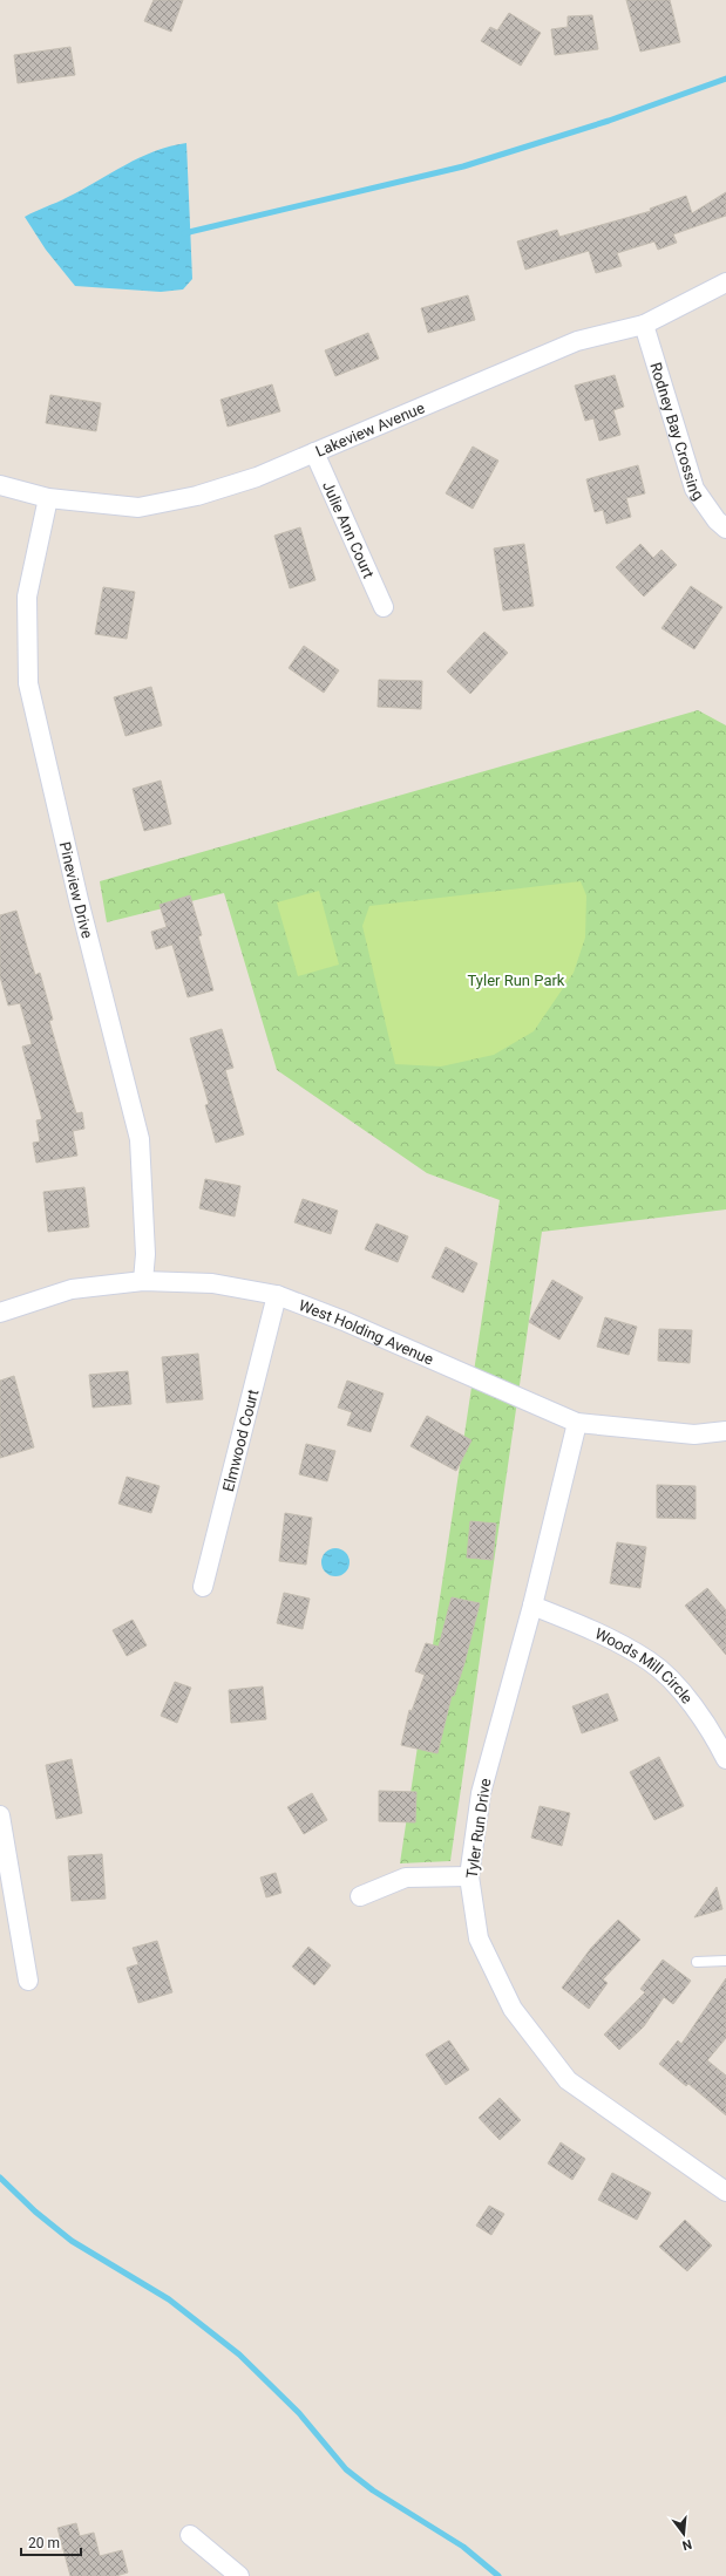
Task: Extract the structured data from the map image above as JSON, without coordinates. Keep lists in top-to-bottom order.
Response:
{
  "streets": {
    "street": [
      "Lakeview Avenue",
      "Rodney Bay Crossing",
      "Julie Ann Court",
      "Pineview Drive",
      "West Holding Avenue",
      "Elmwood Court",
      "Woods Mill Circle",
      "Tyler Run Drive"
    ]
  },
  "crossings": [
    ["Lakeview Avenue", "Rodney Bay Crossing"],
    ["Lakeview Avenue", "Julie Ann Court"],
    ["Lakeview Avenue", "Pineview Drive"],
    ["Pineview Drive", "West Holding Avenue"],
    ["West Holding Avenue", "Elmwood Court"],
    ["West Holding Avenue", "Tyler Run Drive"],
    ["Woods Mill Circle", "Tyler Run Drive"]
  ],
  "parks": ["Tyler Run Park"],
  "scale_bar": "20 m",
  "north": "bottom"
}
